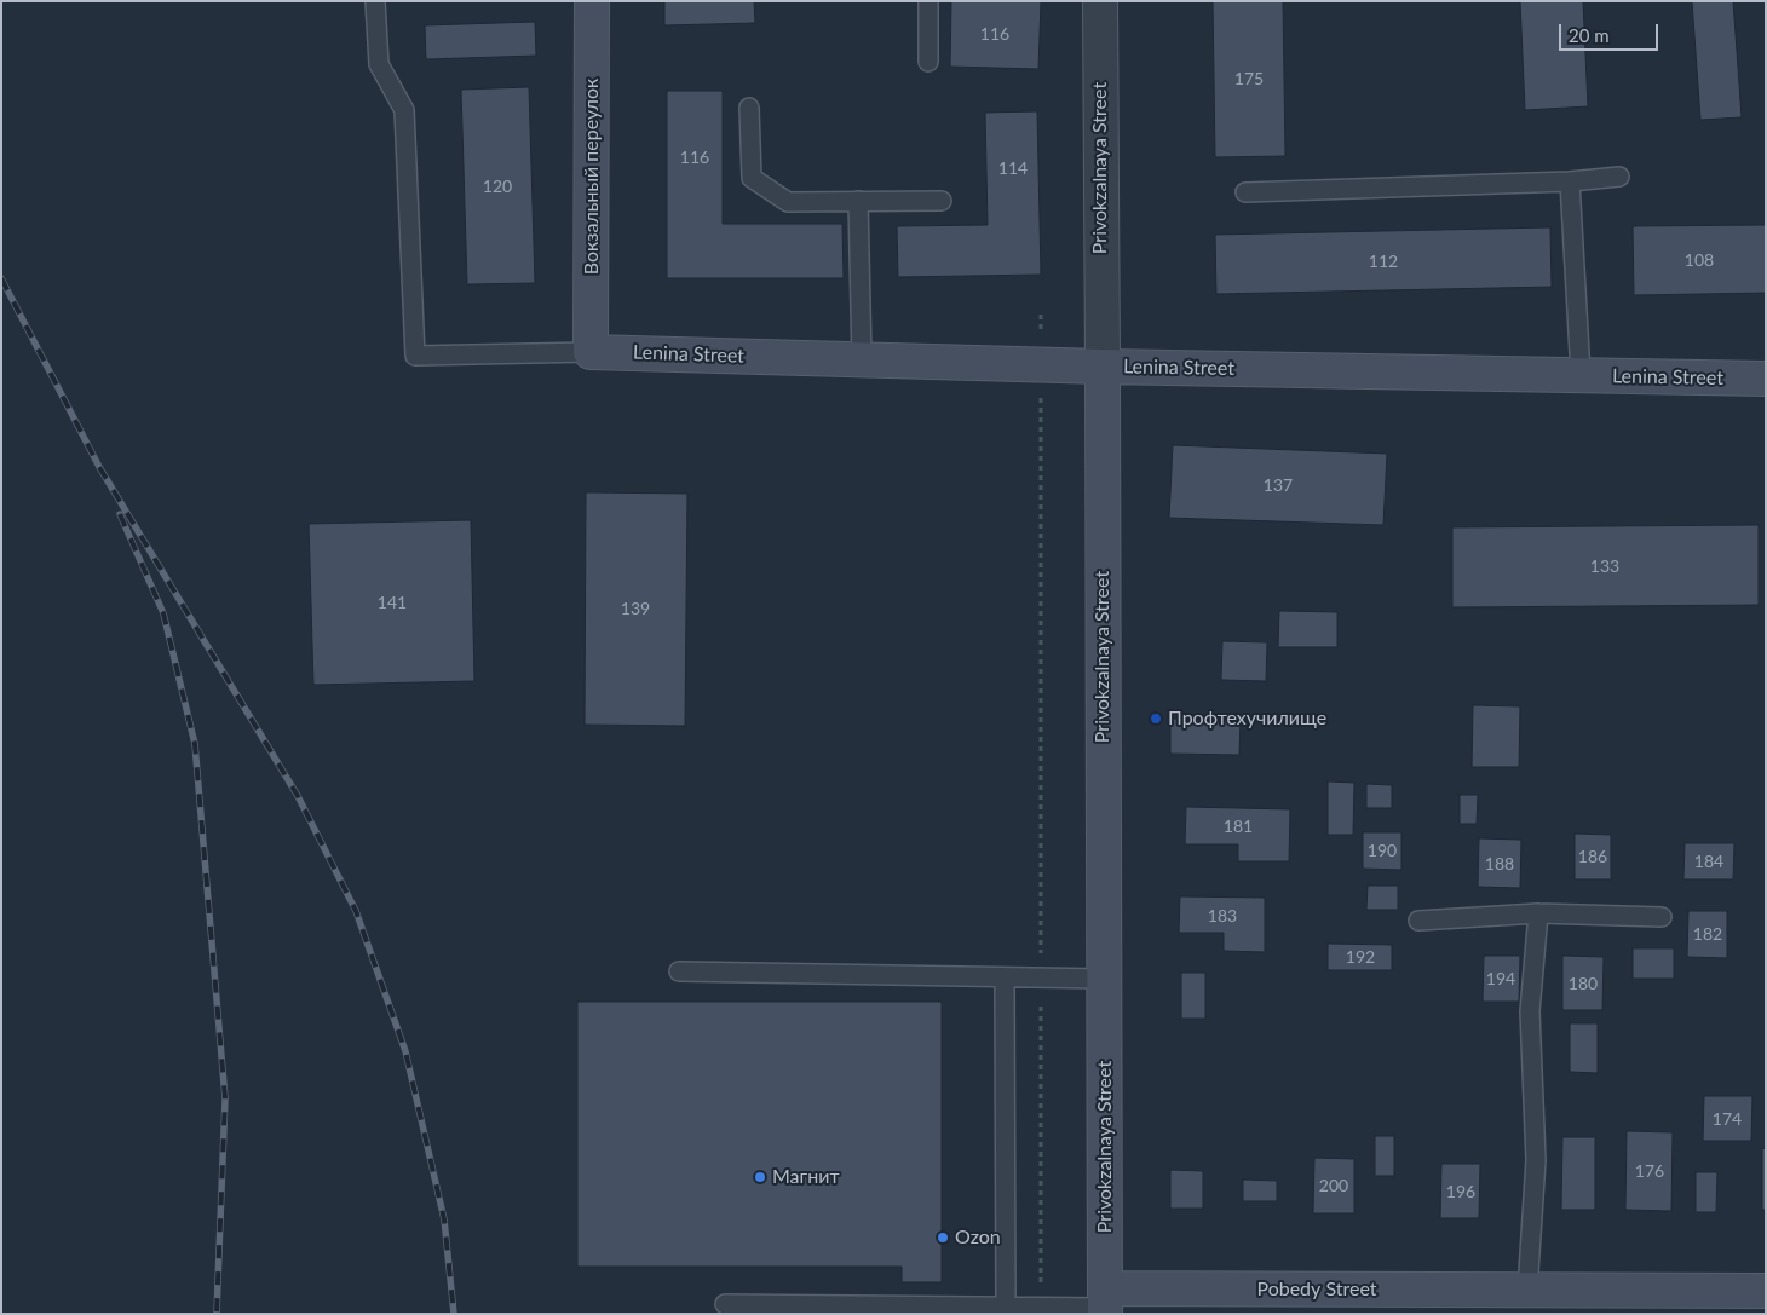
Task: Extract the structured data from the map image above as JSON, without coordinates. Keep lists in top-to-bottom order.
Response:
{
  "streets": {
    "street": [
      "Privokzalnaya Street",
      "Вокзальный переулок",
      "Lenina Street",
      "Pobedy Street"
    ]
  },
  "crossings": [
    ["Privokzalnaya Street", "Lenina Street"],
    ["Privokzalnaya Street", "Pobedy Street"],
    ["Вокзальный переулок", "Lenina Street"]
  ],
  "places": ["Профтехучилище", "Магнит", "Ozon"],
  "house_numbers": [
    "116",
    "175",
    "116",
    "114",
    "120",
    "108",
    "112",
    "137",
    "133",
    "141",
    "139",
    "181",
    "190",
    "186",
    "184",
    "188",
    "183",
    "182",
    "192",
    "194",
    "180",
    "174",
    "176",
    "200",
    "196"
  ],
  "scale_bar": "20 m"
}
